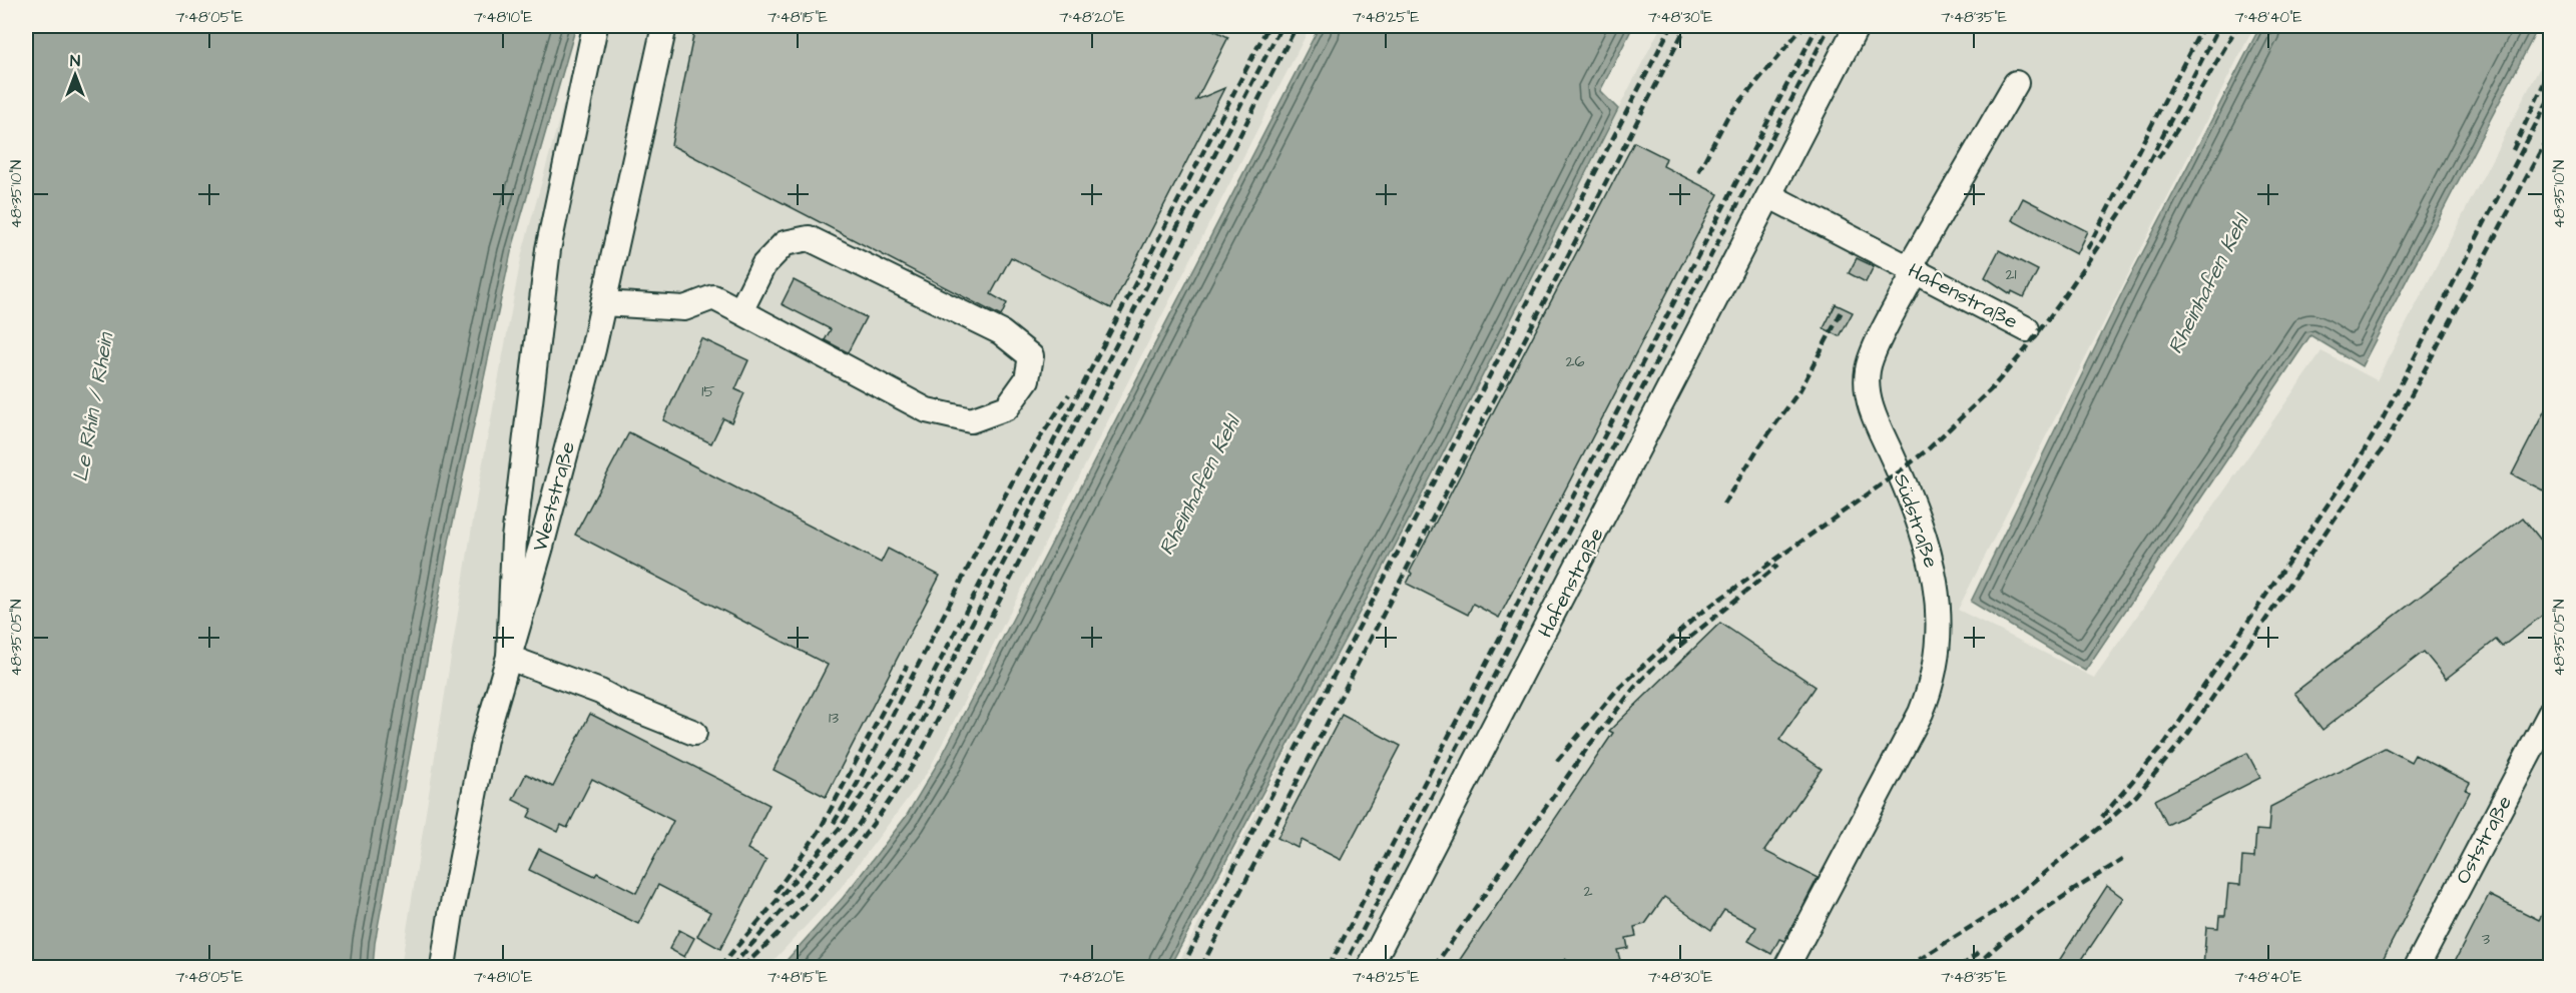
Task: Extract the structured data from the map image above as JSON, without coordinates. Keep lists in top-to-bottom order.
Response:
{
  "streets": {
    "street": [
      "Hafenstraße",
      "Weststraße",
      "Südstraße",
      "Oststraße"
    ]
  },
  "crossings": [
    ["Hafenstraße", "Südstraße"]
  ],
  "water": ["Rheinhafen Kehl", "Le Rhin / Rhein"],
  "house_numbers": [
    "21",
    "26",
    "15",
    "13",
    "2",
    "3"
  ],
  "north": "top",
  "coordinates": [
    "7°48'05\"E",
    "7°48'10\"E",
    "7°48'15\"E",
    "7°48'20\"E",
    "7°48'25\"E",
    "7°48'30\"E",
    "7°48'35\"E",
    "7°48'40\"E",
    "48°35'10\"N",
    "48°35'05\"N"
  ]
}
